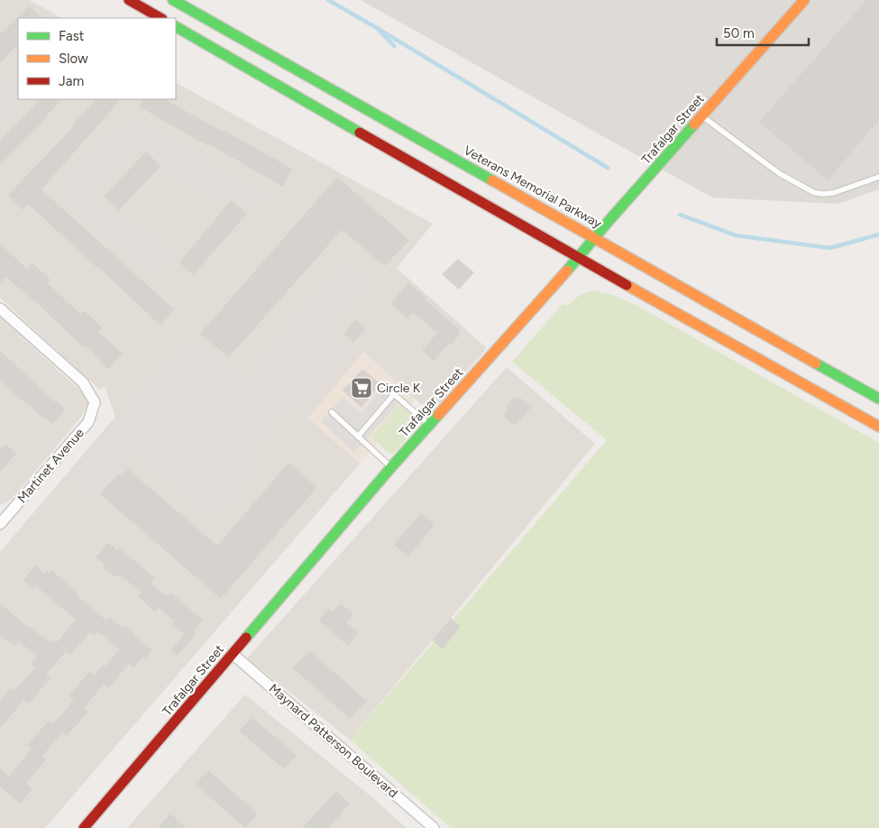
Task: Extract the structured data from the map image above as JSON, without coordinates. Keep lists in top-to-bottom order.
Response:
{
  "streets": {
    "main road": ["Trafalgar Street", "Veterans Memorial Parkway"],
    "street": ["Martinet Avenue", "Maynard Patterson Boulevard"]
  },
  "crossings": [
    ["Trafalgar Street", "Veterans Memorial Parkway"],
    ["Trafalgar Street", "Maynard Patterson Boulevard"]
  ],
  "places": {
    "supermarket": ["Circle K"]
  },
  "legend": ["Fast", "Slow", "Jam"],
  "scale_bar": "50 m"
}
